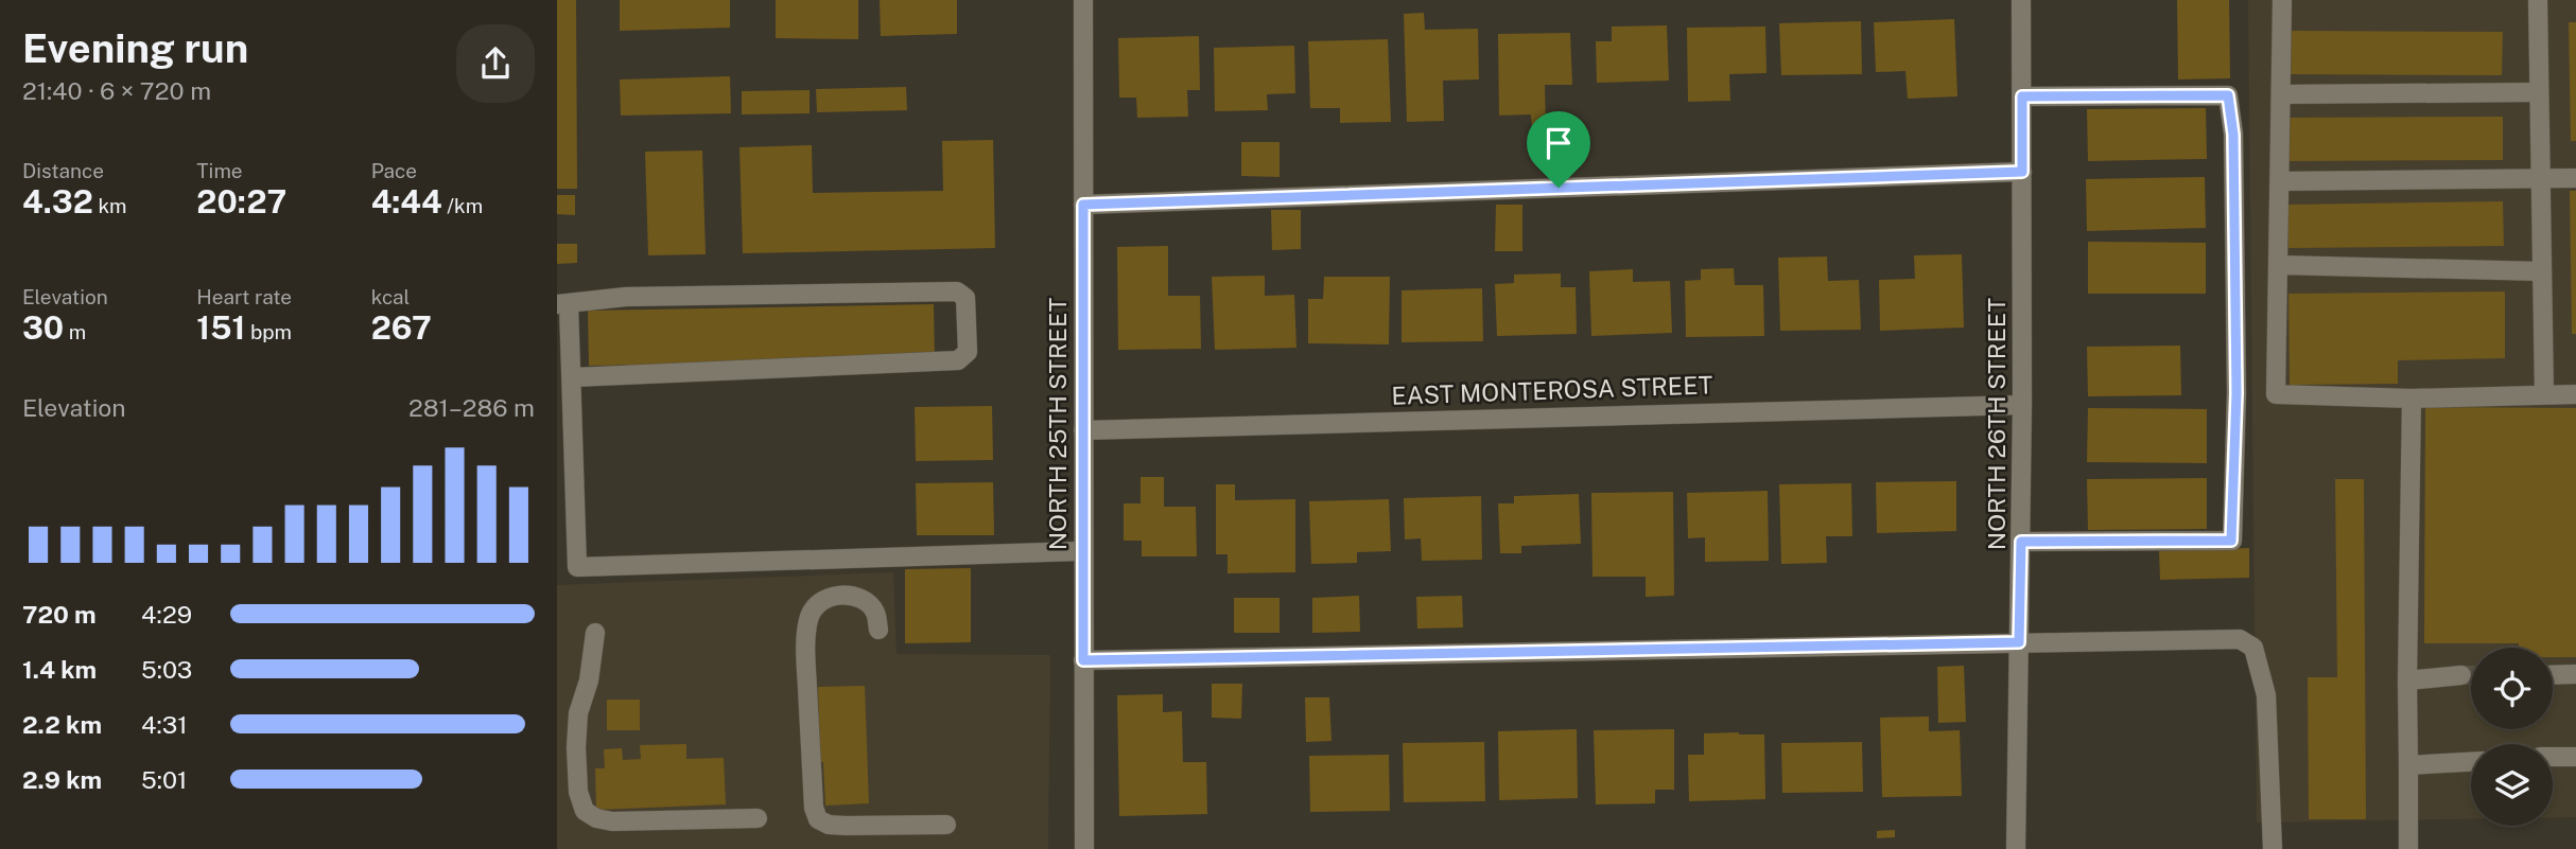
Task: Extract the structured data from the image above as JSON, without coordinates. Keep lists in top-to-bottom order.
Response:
{
  "streets": {
    "street": ["EAST MONTEROSA STREET", "NORTH 25TH STREET", "NORTH 26TH STREET"]
  },
  "crossings": [
    ["EAST MONTEROSA STREET", "NORTH 25TH STREET"],
    ["EAST MONTEROSA STREET", "NORTH 26TH STREET"]
  ],
  "page": {
    "heading": ["Evening run", "21:40 · 6 × 720 m"],
    "stats": [
      ["Distance", "4.32 km"],
      ["Time", "20:27"],
      ["Pace", "4:44 /km"],
      ["Elevation", "30 m"],
      ["Heart rate", "151 bpm"],
      ["kcal", "267"]
    ],
    "chart": ["Elevation", "281–286 m"],
    "list": [
      {
        "name": "720 m",
        "note": "4:29"
      },
      {
        "name": "1.4 km",
        "note": "5:03"
      },
      {
        "name": "2.2 km",
        "note": "4:31"
      },
      {
        "name": "2.9 km",
        "note": "5:01"
      }
    ]
  }
}
